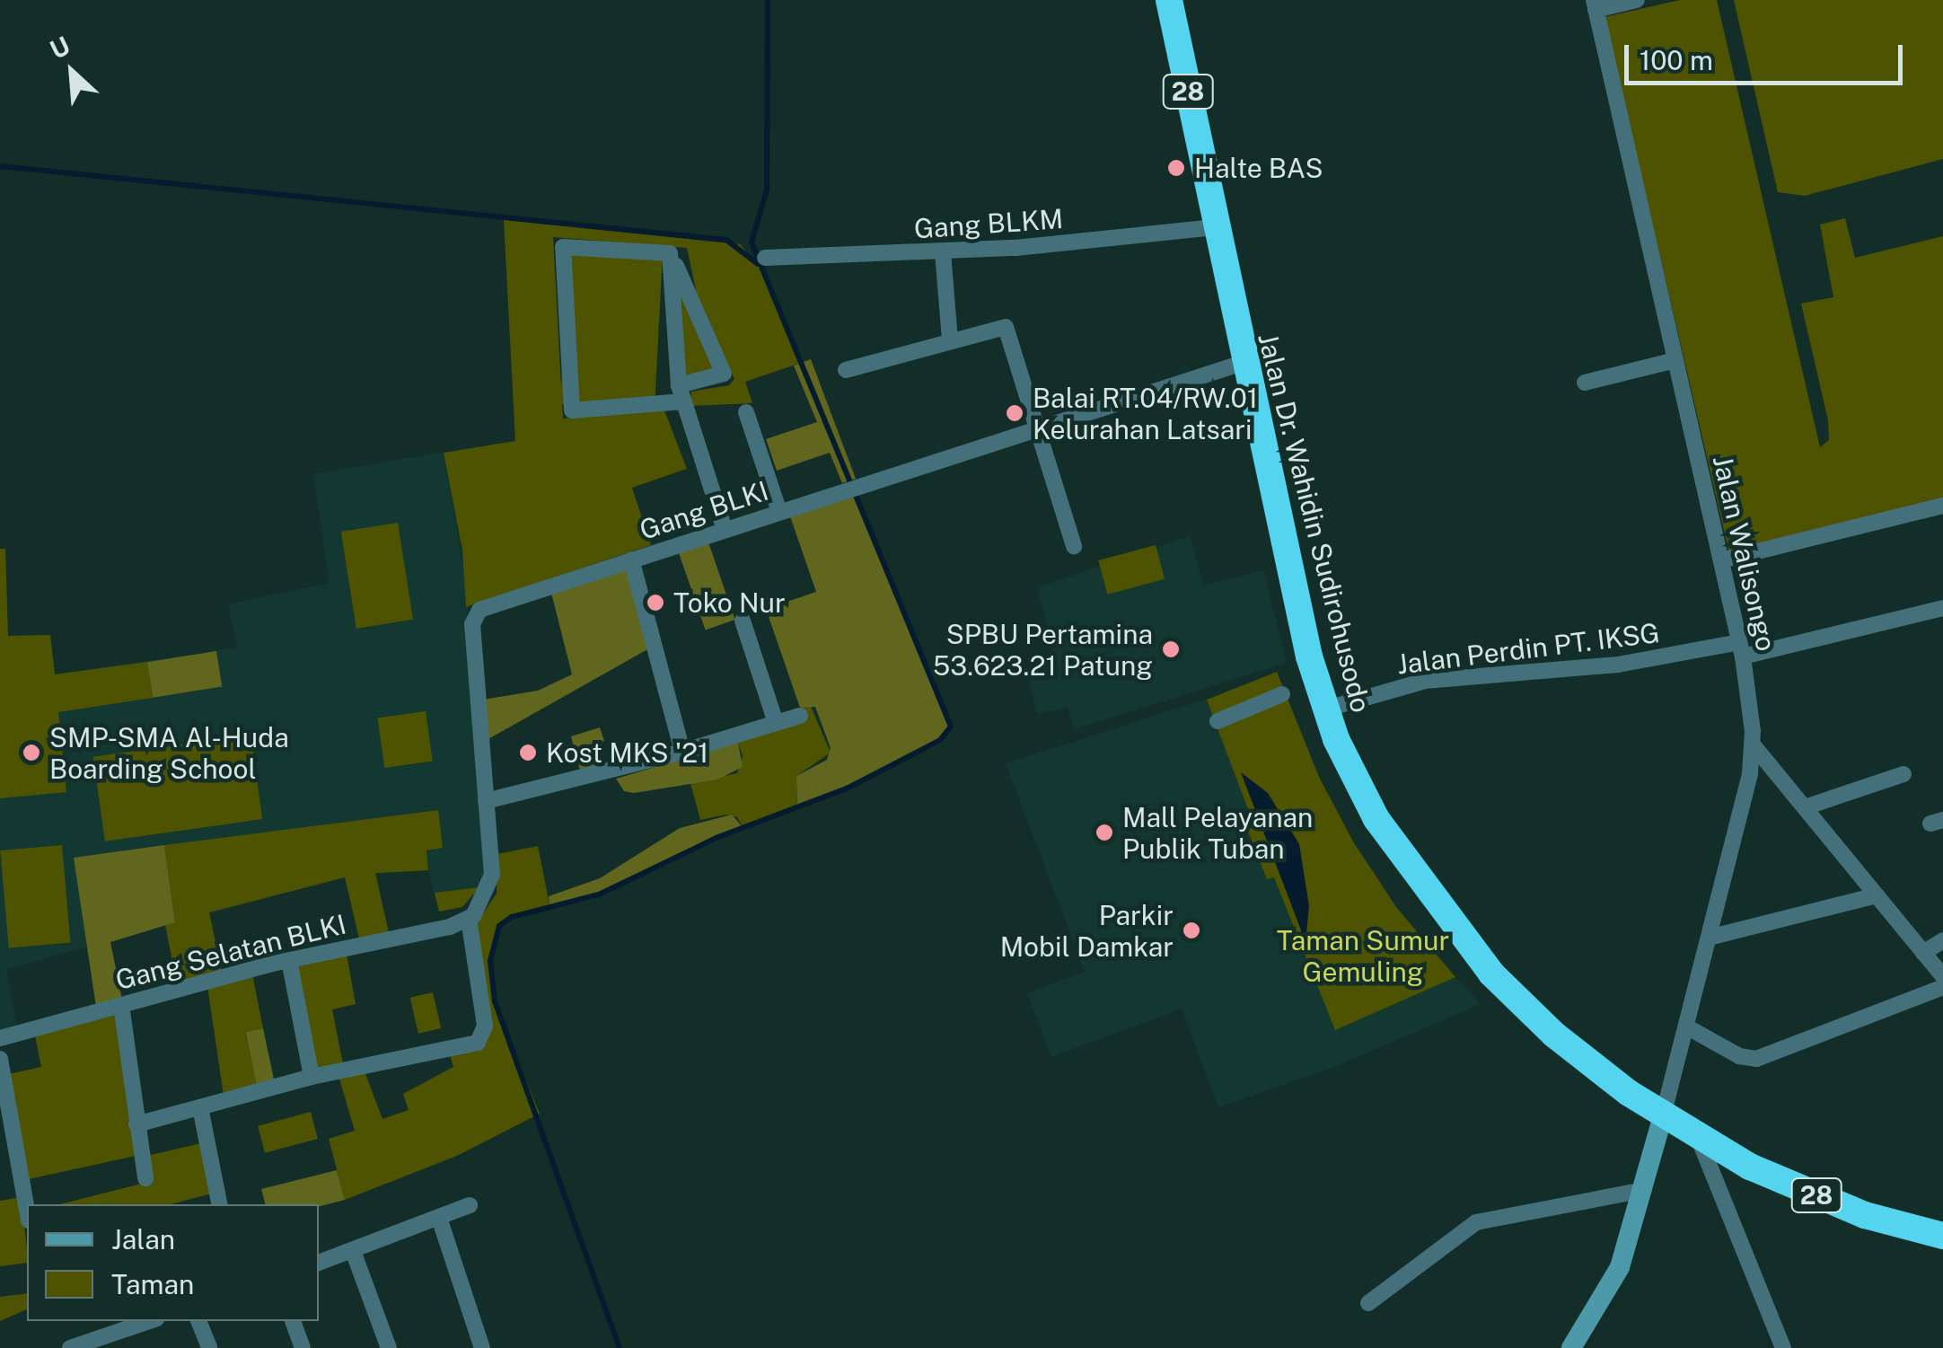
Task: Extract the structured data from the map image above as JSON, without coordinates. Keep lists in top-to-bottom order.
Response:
{
  "streets": {
    "highway": ["28", "Jalan Dr. Wahidin Sudirohusodo"],
    "street": [
      "Gang BLKM",
      "Gang BLKI",
      "Jalan Walisongo",
      "Jalan Perdin PT. IKSG",
      "Gang Selatan BLKI"
    ]
  },
  "crossings": [
    ["Gang BLKM", "Jalan Dr. Wahidin Sudirohusodo"],
    ["Gang BLKI", "Jalan Dr. Wahidin Sudirohusodo"],
    ["Gang BLKI", "Gang Selatan BLKI"],
    ["Jalan Dr. Wahidin Sudirohusodo", "Jalan Walisongo"],
    ["Jalan Dr. Wahidin Sudirohusodo", "Jalan Perdin PT. IKSG"],
    ["Jalan Walisongo", "Jalan Perdin PT. IKSG"]
  ],
  "parks": ["Taman Sumur Gemuling"],
  "places": [
    "Halte BAS",
    "Balai RT.04/RW.01 Kelurahan Latsari",
    "Toko Nur",
    "SPBU Pertamina 53.623.21 Patung",
    "SMP-SMA Al-Huda Boarding School",
    "Kost MKS '21",
    "Mall Pelayanan Publik Tuban",
    "Parkir Mobil Damkar"
  ],
  "legend": ["Jalan", "Taman"],
  "scale_bar": "100 m",
  "north": "top left"
}
